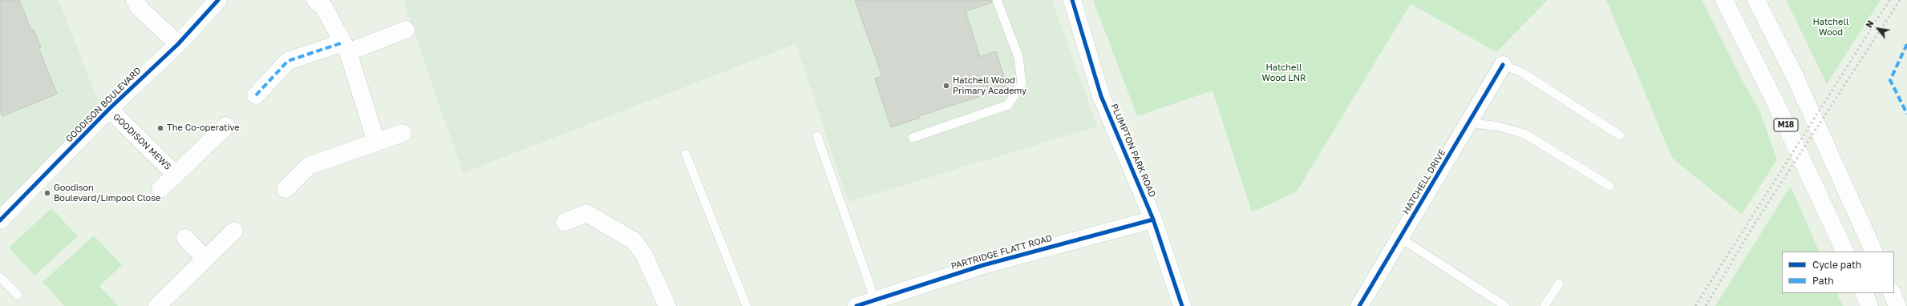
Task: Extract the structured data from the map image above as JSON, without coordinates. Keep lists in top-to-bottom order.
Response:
{
  "streets": {
    "main road": [
      "GOODISON BOULEVARD",
      "M18",
      "GOODISON MEWS",
      "PLUMPTON PARK ROAD",
      "HATCHELL DRIVE",
      "PARTRIDGE FLATT ROAD"
    ]
  },
  "crossings": [
    ["GOODISON BOULEVARD", "GOODISON MEWS"],
    ["PLUMPTON PARK ROAD", "PARTRIDGE FLATT ROAD"]
  ],
  "parks": ["Hatchell Wood", "Hatchell Wood LNR"],
  "places": ["Hatchell Wood Primary Academy", "The Co-operative", "Goodison Boulevard/Limpool Close"],
  "legend": ["Cycle path", "Path"],
  "north": "top left"
}
